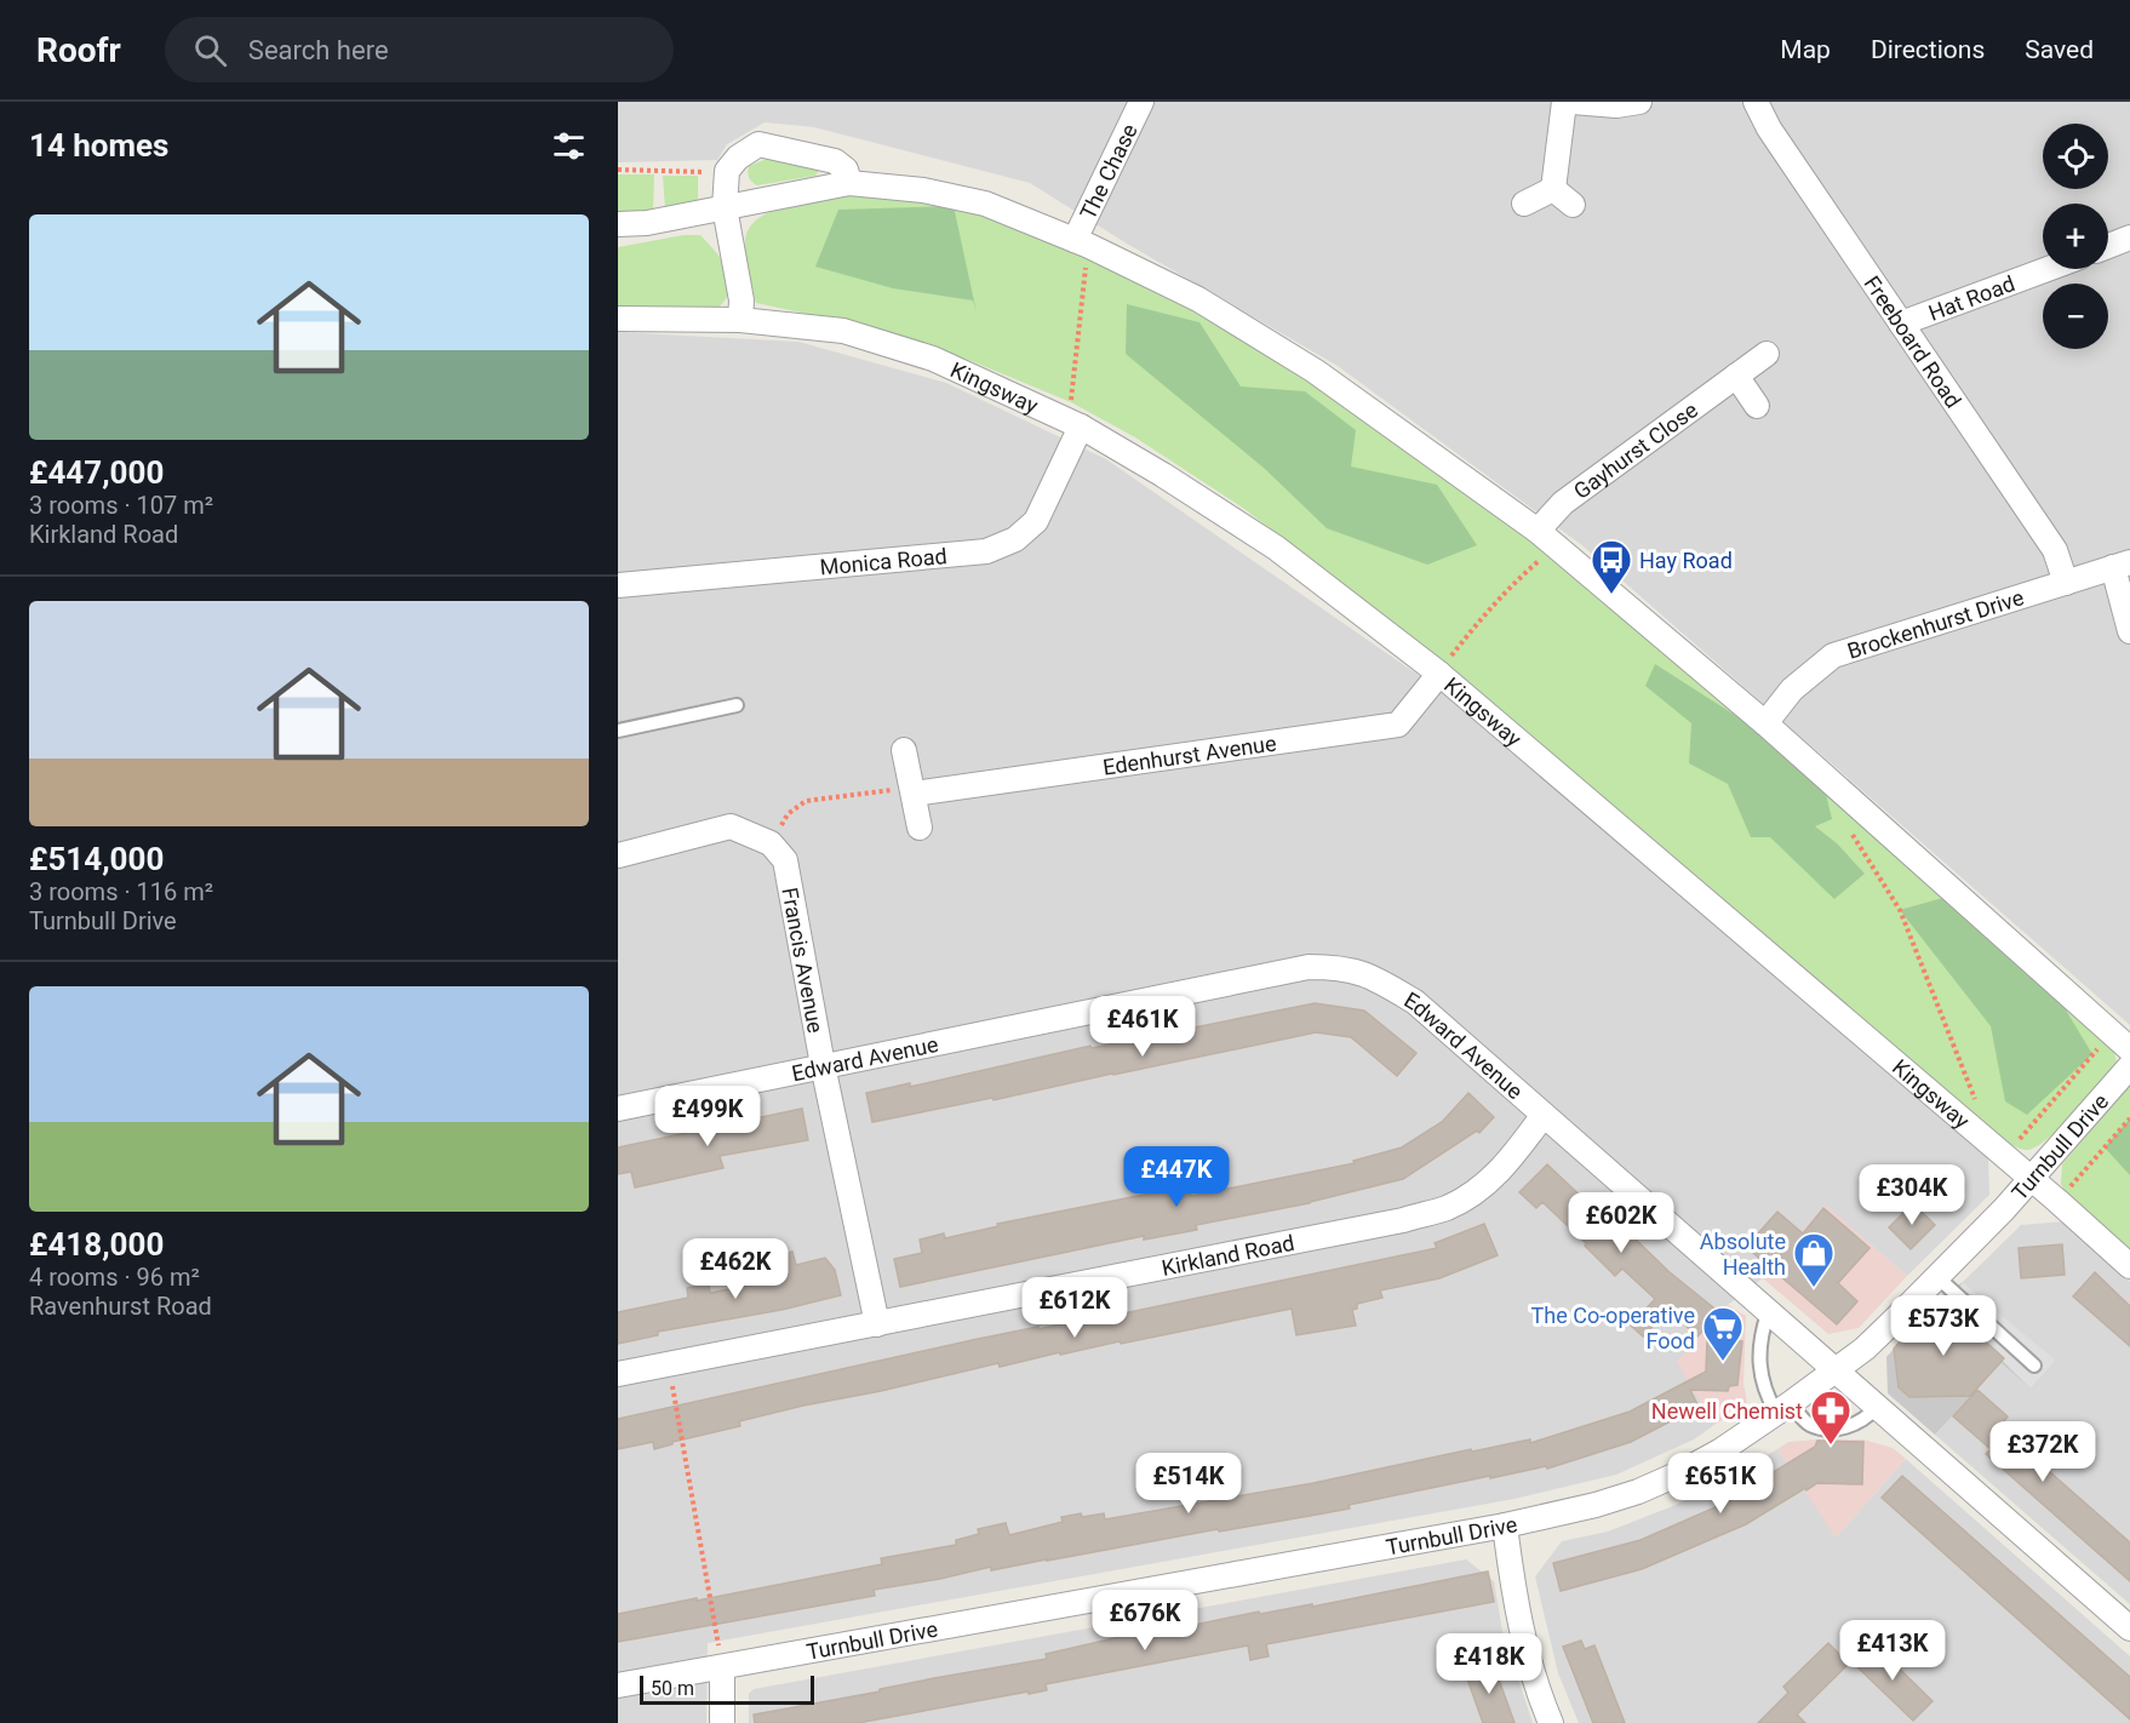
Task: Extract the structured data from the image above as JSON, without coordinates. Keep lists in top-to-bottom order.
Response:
{
  "streets": {
    "street": [
      "The Chase",
      "Hat Road",
      "Freeboard Road",
      "Kingsway",
      "Gayhurst Close",
      "Monica Road",
      "Brockenhurst Drive",
      "Edenhurst Avenue",
      "Francis Avenue",
      "Edward Avenue",
      "Turnbull Drive",
      "Kirkland Road"
    ]
  },
  "crossings": [
    ["Hat Road", "Freeboard Road"],
    ["Freeboard Road", "Brockenhurst Drive"],
    ["Kingsway", "Monica Road"],
    ["Kingsway", "Edenhurst Avenue"],
    ["Kingsway", "Turnbull Drive"],
    ["Francis Avenue", "Edward Avenue"],
    ["Francis Avenue", "Kirkland Road"],
    ["Edward Avenue", "Turnbull Drive"],
    ["Edward Avenue", "Kirkland Road"]
  ],
  "places": {
    "bus stop": ["Hay Road"],
    "shop": ["Absolute Health"],
    "supermarket": ["The Co-operative Food"],
    "pharmacy": ["Newell Chemist"]
  },
  "scale_bar": "50 m",
  "page": {
    "header": "Roofr",
    "search": "Search here",
    "nav": ["Map", "Directions", "Saved"],
    "heading": "14 homes",
    "map_buttons": ["+", "−"],
    "list": [
      {
        "name": "£447,000",
        "note": "3 rooms · 107 m² · Kirkland Road"
      },
      {
        "name": "£514,000",
        "note": "3 rooms · 116 m² · Turnbull Drive"
      },
      {
        "name": "£418,000",
        "note": "4 rooms · 96 m² · Ravenhurst Road"
      }
    ],
    "price": [
      "£461K",
      "£499K",
      "£447K",
      "£304K",
      "£602K",
      "£462K",
      "£612K",
      "£573K",
      "£372K",
      "£514K",
      "£651K",
      "£676K",
      "£413K",
      "£418K"
    ],
    "scale": "50 m"
  }
}
